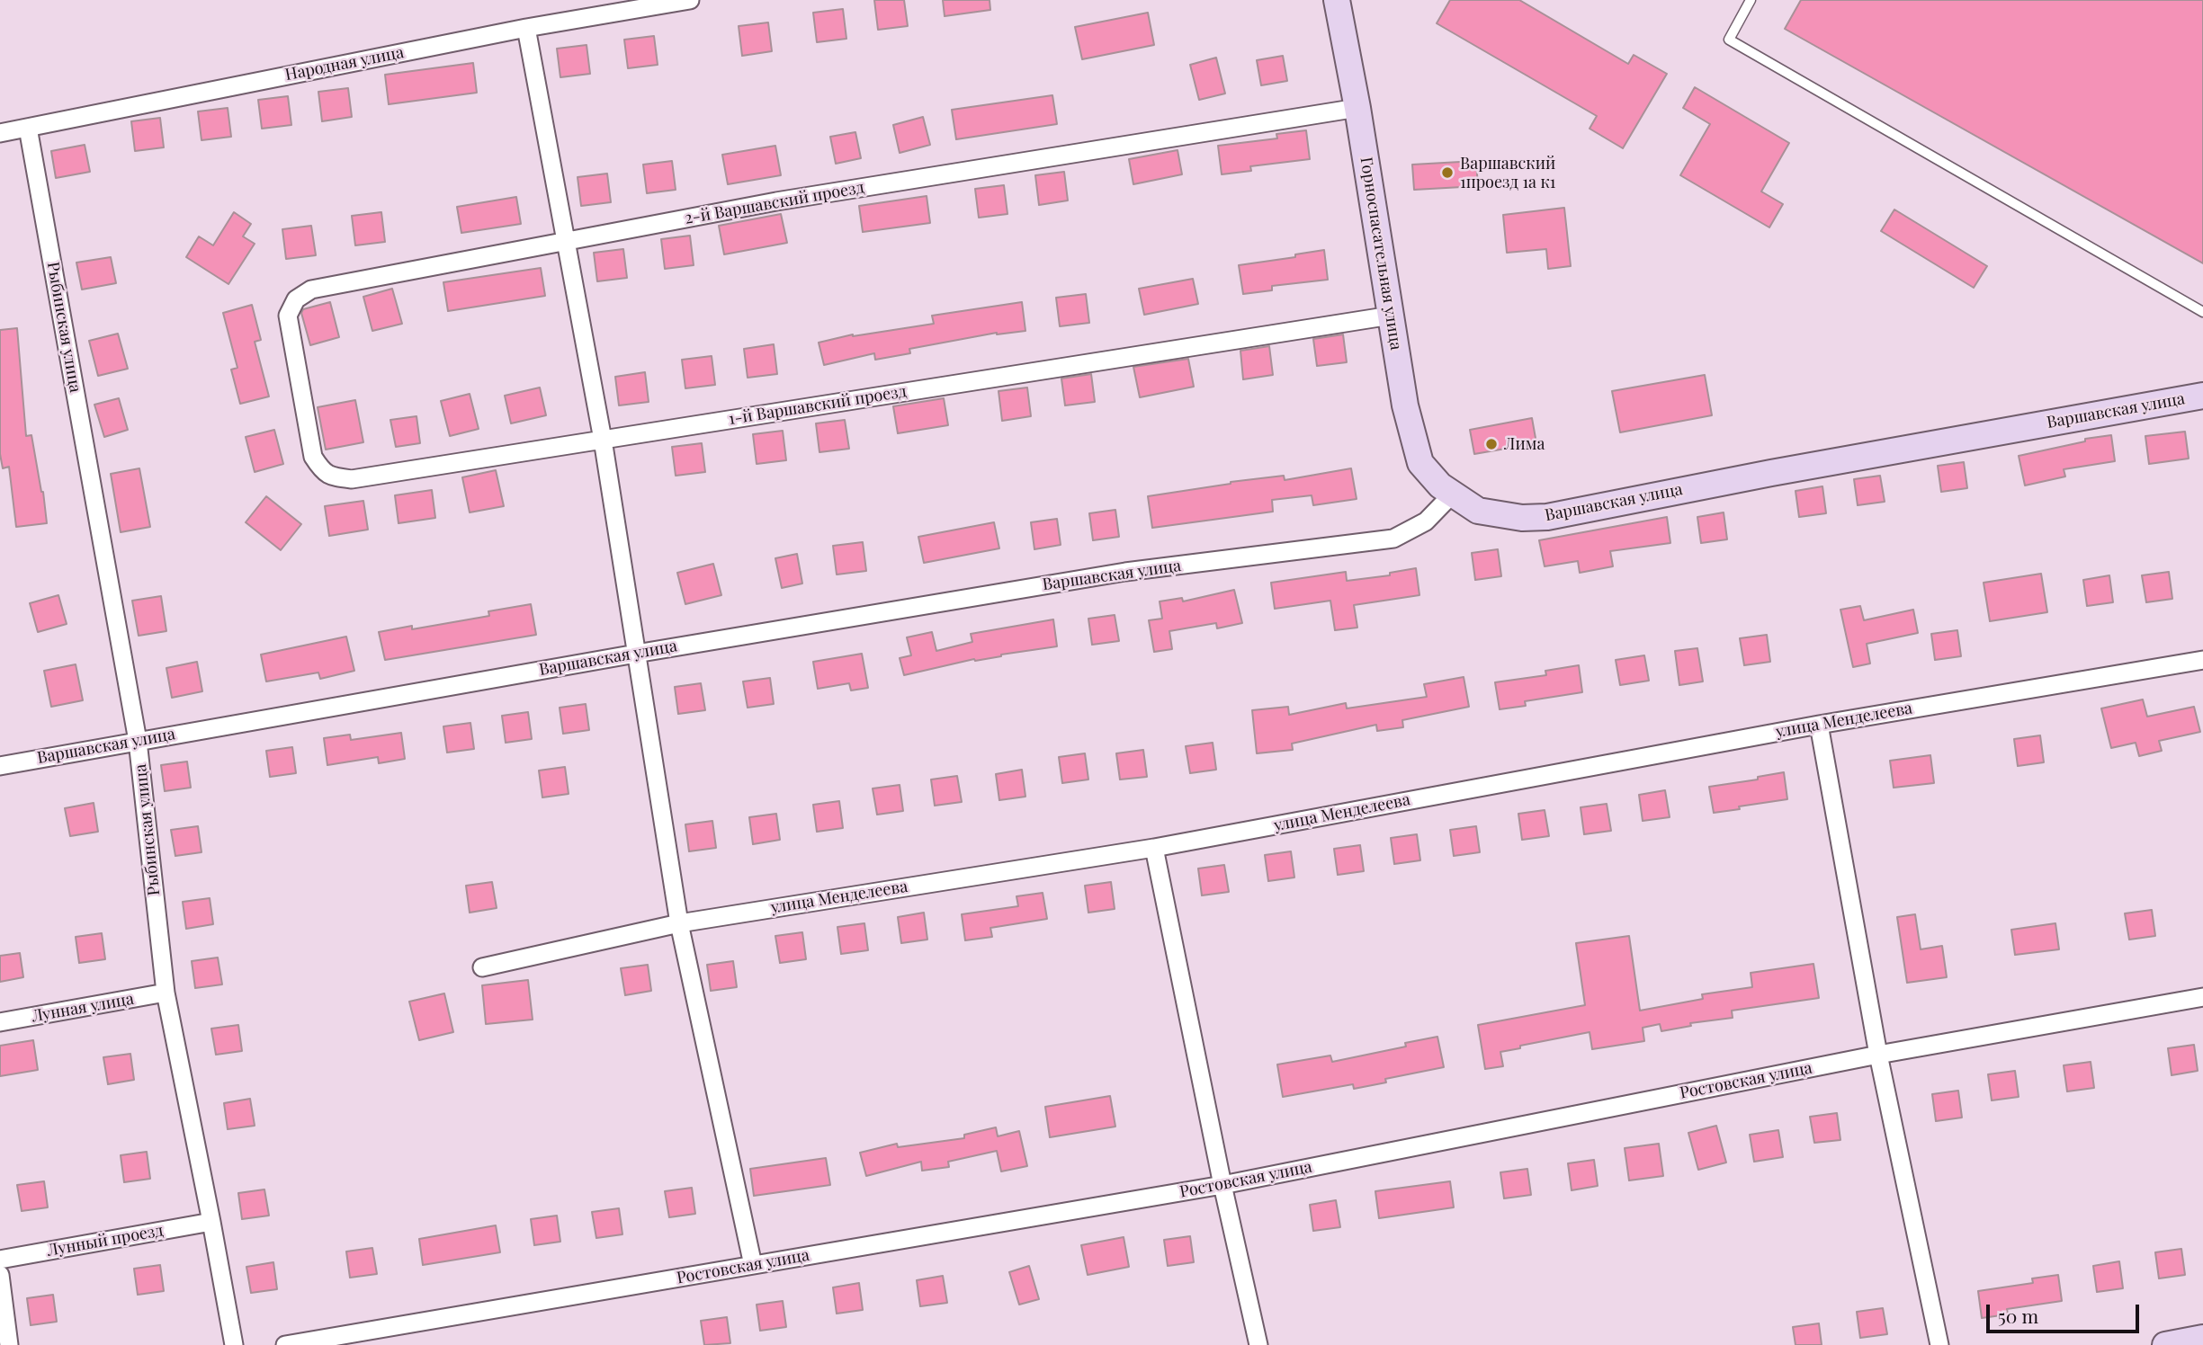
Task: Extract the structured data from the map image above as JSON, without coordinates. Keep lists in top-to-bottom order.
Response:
{
  "streets": {
    "main road": ["Горноспасательная улица", "Варшавская улица"],
    "street": [
      "Народная улица",
      "2-й Варшавский проезд",
      "Рыбинская улица",
      "1-й Варшавский проезд",
      "улица Менделеева",
      "Лунная улица",
      "Ростовская улица",
      "Лунный проезд"
    ]
  },
  "crossings": [
    ["Народная улица", "Рыбинская улица"],
    ["2-й Варшавский проезд", "Горноспасательная улица"],
    ["2-й Варшавский проезд", "1-й Варшавский проезд"],
    ["Горноспасательная улица", "1-й Варшавский проезд"],
    ["Горноспасательная улица", "Варшавская улица"],
    ["Рыбинская улица", "Варшавская улица"],
    ["Рыбинская улица", "Лунная улица"],
    ["Рыбинская улица", "Лунный проезд"]
  ],
  "places": ["Варшавский 1проезд 1а к1", "Лима"],
  "scale_bar": "50 m"
}
